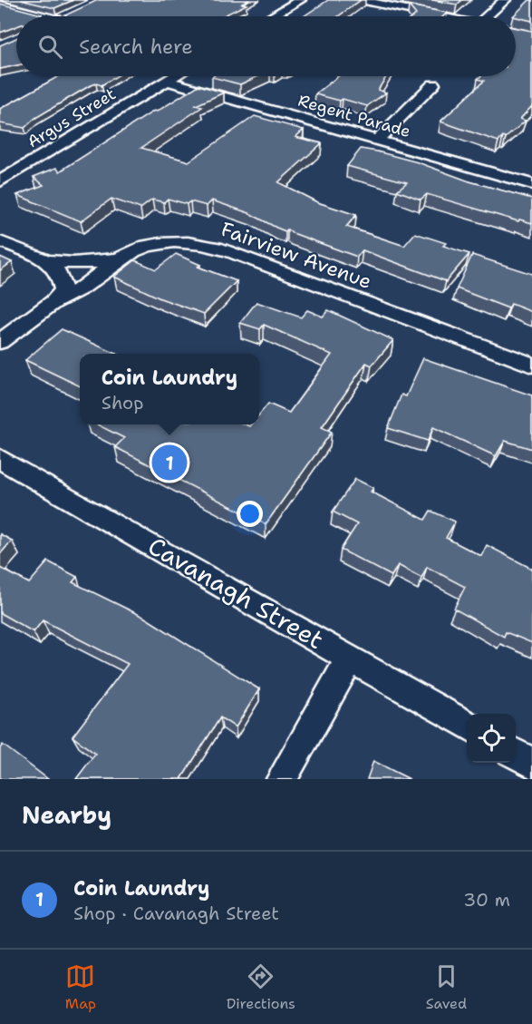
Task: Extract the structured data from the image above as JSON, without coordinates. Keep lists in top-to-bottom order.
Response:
{
  "streets": {
    "street": [
      "Regent Parade",
      "Argus Street",
      "Fairview Avenue",
      "Cavanagh Street"
    ]
  },
  "crossings": [
    ["Regent Parade", "Argus Street"]
  ],
  "page": {
    "search": "Search here",
    "popup": ["Coin Laundry", "Shop"],
    "pins": "1",
    "heading": "Nearby",
    "list": [
      {
        "mark": "1",
        "name": "Coin Laundry",
        "note": "Shop · Cavanagh Street",
        "value": "30 m"
      }
    ],
    "nav": ["Map", "Directions", "Saved"]
  }
}
